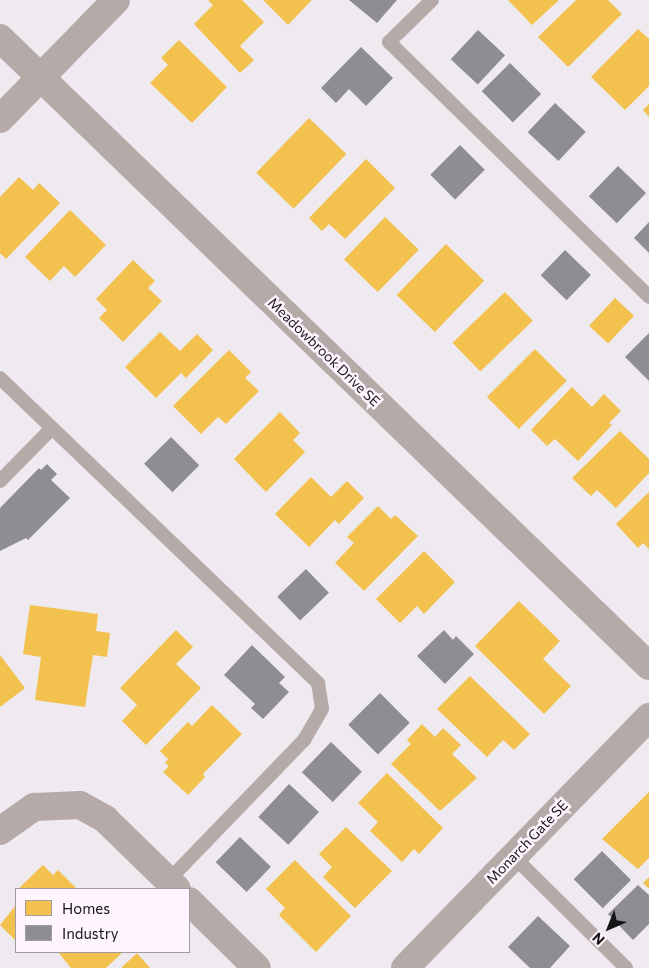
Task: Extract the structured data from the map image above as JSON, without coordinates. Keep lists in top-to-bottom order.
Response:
{
  "streets": {
    "street": ["Meadowbrook Drive SE", "Monarch Gate SE"]
  },
  "legend": ["Homes", "Industry"],
  "north": "bottom left"
}
